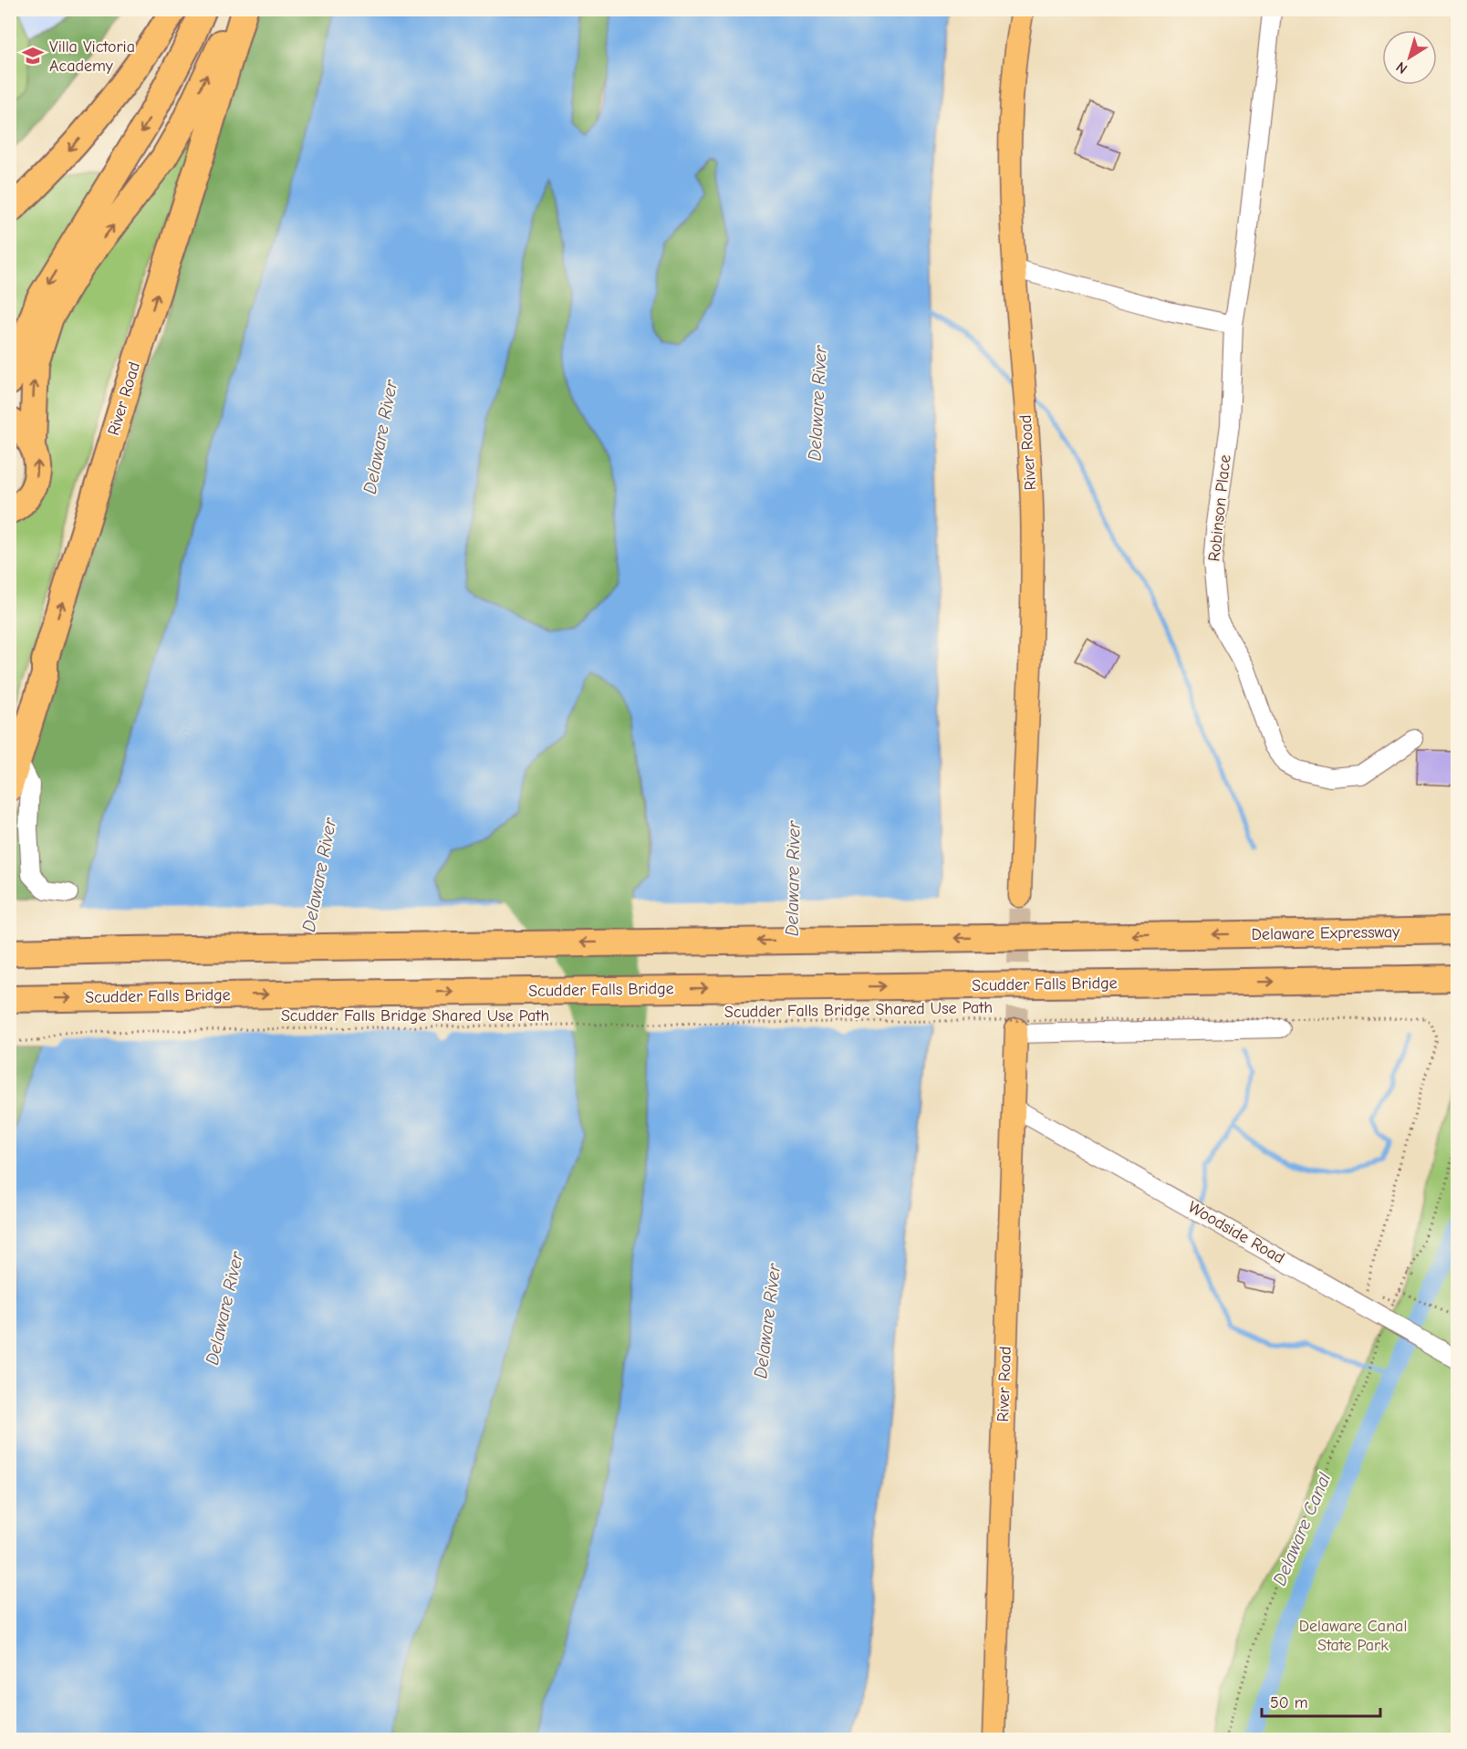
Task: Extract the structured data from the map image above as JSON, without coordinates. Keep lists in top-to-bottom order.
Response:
{
  "streets": {
    "highway": ["River Road", "Delaware Expressway", "Scudder Falls Bridge"],
    "street": ["Robinson Place", "Woodside Road"],
    "path": ["Scudder Falls Bridge Shared Use Path"]
  },
  "crossings": [
    ["River Road", "Woodside Road"]
  ],
  "one_way": ["Delaware Expressway", "Scudder Falls Bridge"],
  "water": ["Delaware River", "Delaware Canal"],
  "parks": ["Delaware Canal State Park"],
  "places": {
    "school or university": ["Villa Victoria Academy"]
  },
  "scale_bar": "50 m",
  "north": "bottom left"
}
